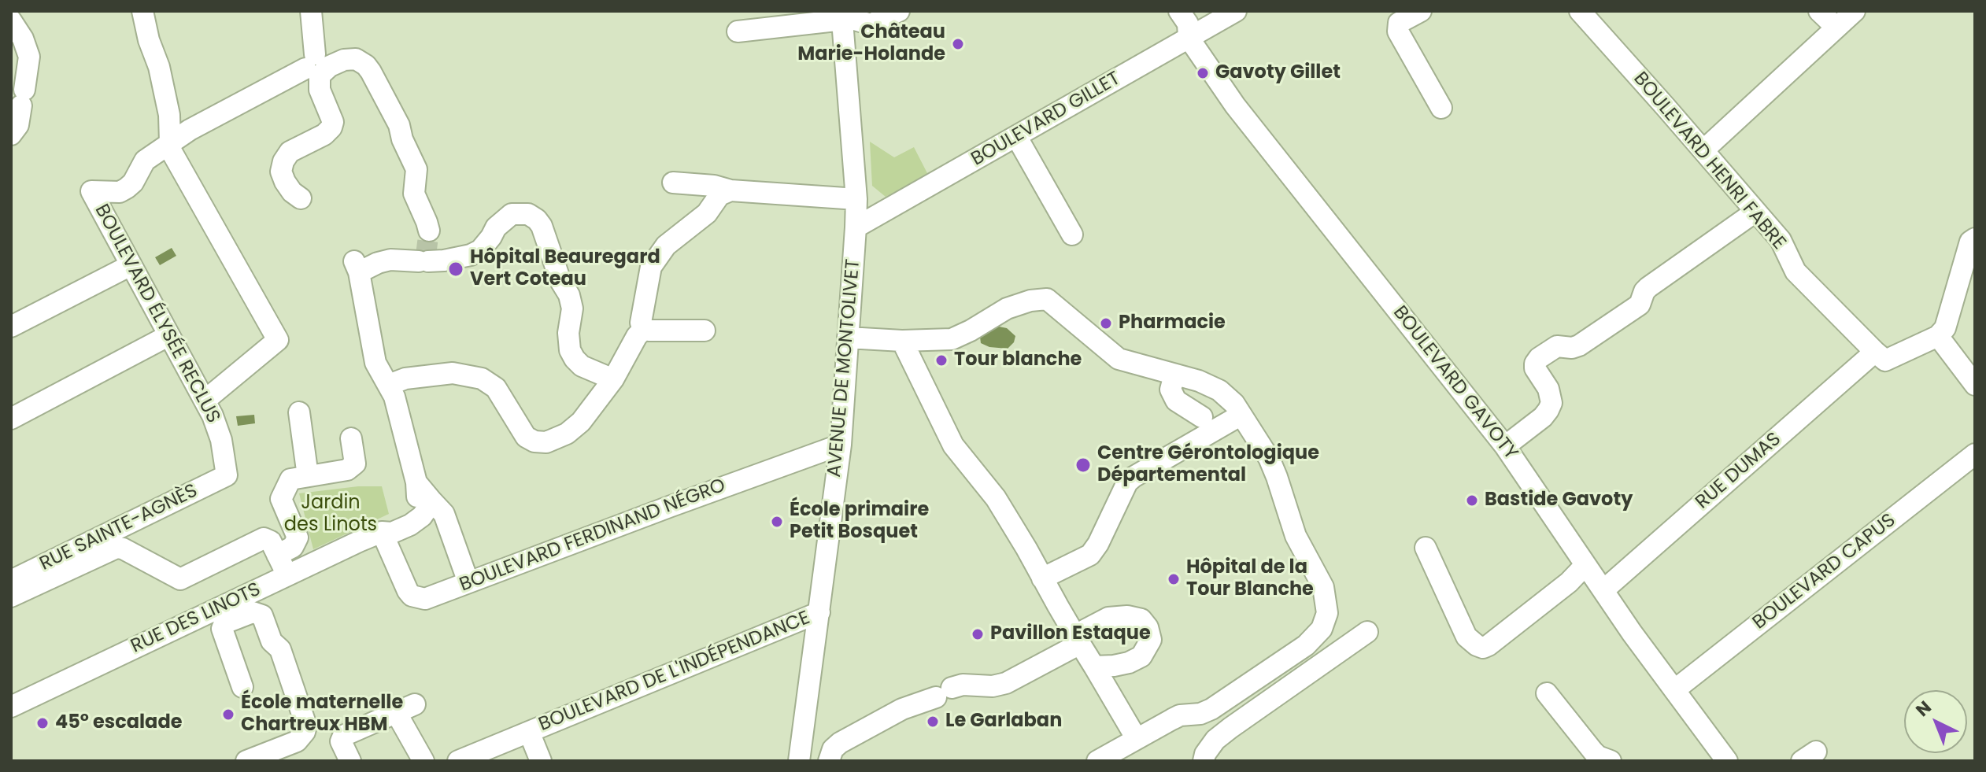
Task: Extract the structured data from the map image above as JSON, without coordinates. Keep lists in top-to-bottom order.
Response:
{
  "streets": {
    "street": [
      "BOULEVARD GILLET",
      "BOULEVARD HENRI FABRE",
      "BOULEVARD ÉLYSÉE RECLUS",
      "AVENUE DE MONTOLIVET",
      "BOULEVARD GAVOTY",
      "RUE DUMAS",
      "RUE SAINTE-AGNÈS",
      "BOULEVARD FERDINAND NÉGRO",
      "BOULEVARD CAPUS",
      "RUE DES LINOTS",
      "BOULEVARD DE L'INDÉPENDANCE"
    ]
  },
  "crossings": [
    ["BOULEVARD GILLET", "AVENUE DE MONTOLIVET"],
    ["BOULEVARD GILLET", "BOULEVARD GAVOTY"],
    ["BOULEVARD HENRI FABRE", "RUE DUMAS"],
    ["BOULEVARD ÉLYSÉE RECLUS", "RUE SAINTE-AGNÈS"],
    ["AVENUE DE MONTOLIVET", "BOULEVARD FERDINAND NÉGRO"],
    ["AVENUE DE MONTOLIVET", "BOULEVARD DE L'INDÉPENDANCE"],
    ["BOULEVARD GAVOTY", "RUE DUMAS"],
    ["BOULEVARD GAVOTY", "BOULEVARD CAPUS"],
    ["BOULEVARD FERDINAND NÉGRO", "RUE DES LINOTS"]
  ],
  "parks": ["Jardin des Linots"],
  "places": [
    "Château Marie-Holande",
    "Gavoty Gillet",
    "Hôpital Beauregard Vert Coteau",
    "Pharmacie",
    "Tour blanche",
    "Centre Gérontologique Départemental",
    "Bastide Gavoty",
    "École primaire Petit Bosquet",
    "Hôpital de la Tour Blanche",
    "Pavillon Estaque",
    "École maternelle Chartreux HBM",
    "Le Garlaban",
    "45° escalade"
  ],
  "north": "top left"
}
